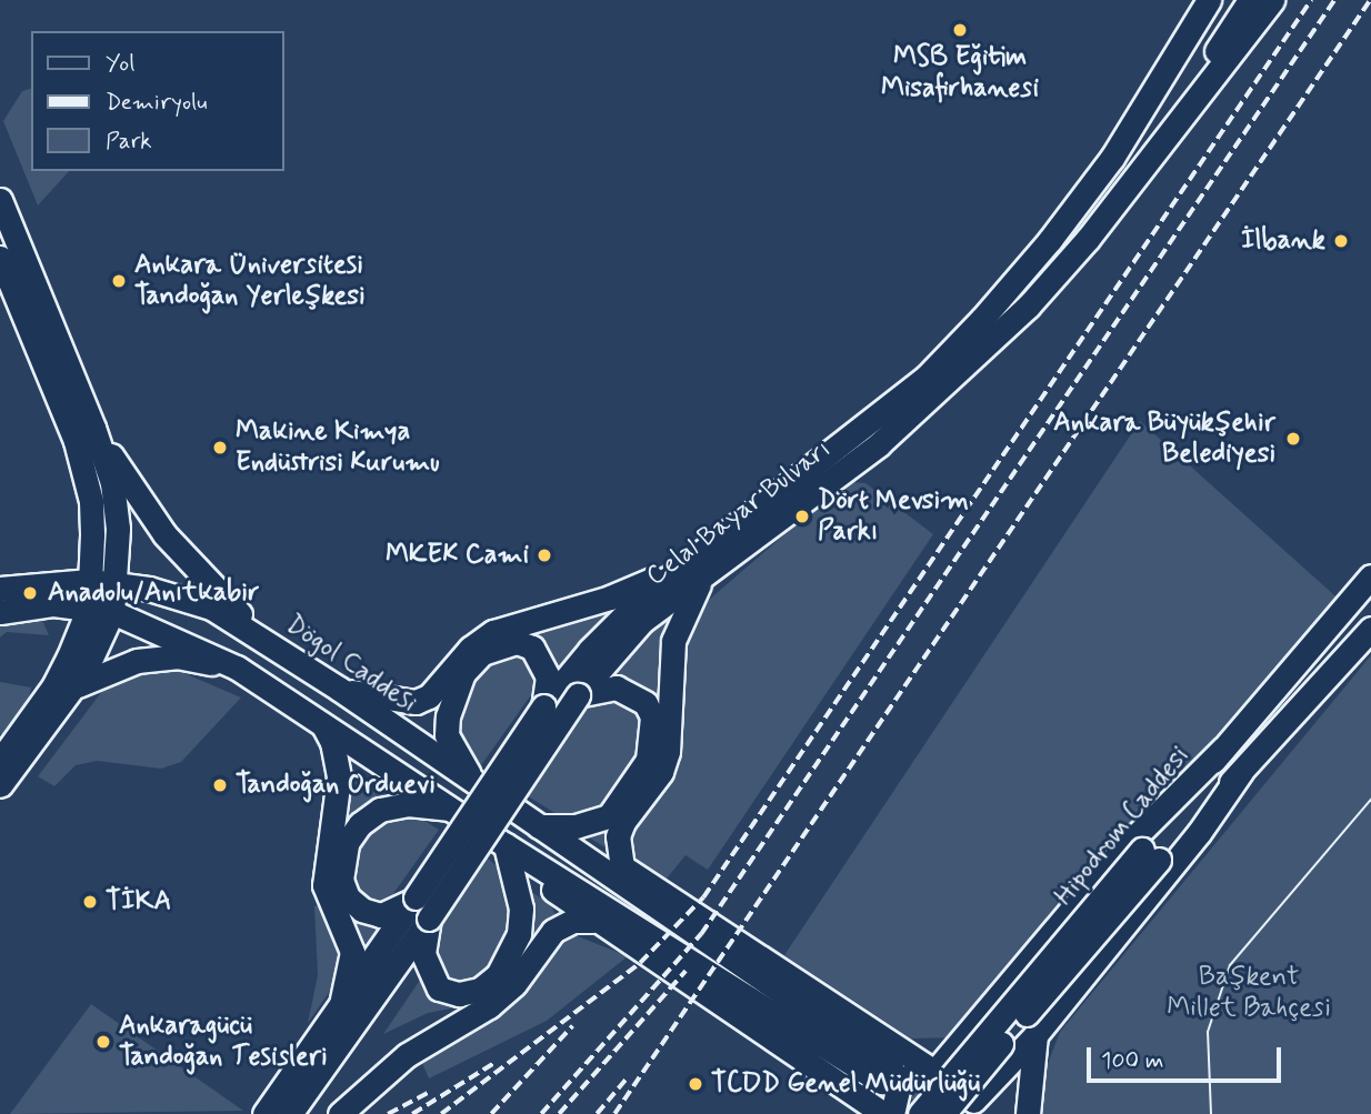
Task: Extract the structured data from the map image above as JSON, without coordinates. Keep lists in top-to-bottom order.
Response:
{
  "streets": {
    "main road": ["Celal Bayar Bulvarı", "Dögol Caddesi", "Hipodrom Caddesi"]
  },
  "parks": ["Başkent Millet Bahçesi"],
  "places": [
    "MSB Eğitim Misafirhanesi",
    "İlbank",
    "Ankara Üniversitesi Tandoğan Yerleşkesi",
    "Ankara Büyükşehir Belediyesi",
    "Makine Kimya Endüstrisi Kurumu",
    "Dört Mevsim Parkı",
    "MKEK Cami",
    "Anadolu/Anıtkabir",
    "Tandoğan Orduevi",
    "TİKA",
    "Ankaragücü Tandoğan Tesisleri",
    "TCDD Genel Müdürlüğü"
  ],
  "legend": ["Yol", "Demiryolu", "Park"],
  "scale_bar": "100 m"
}
